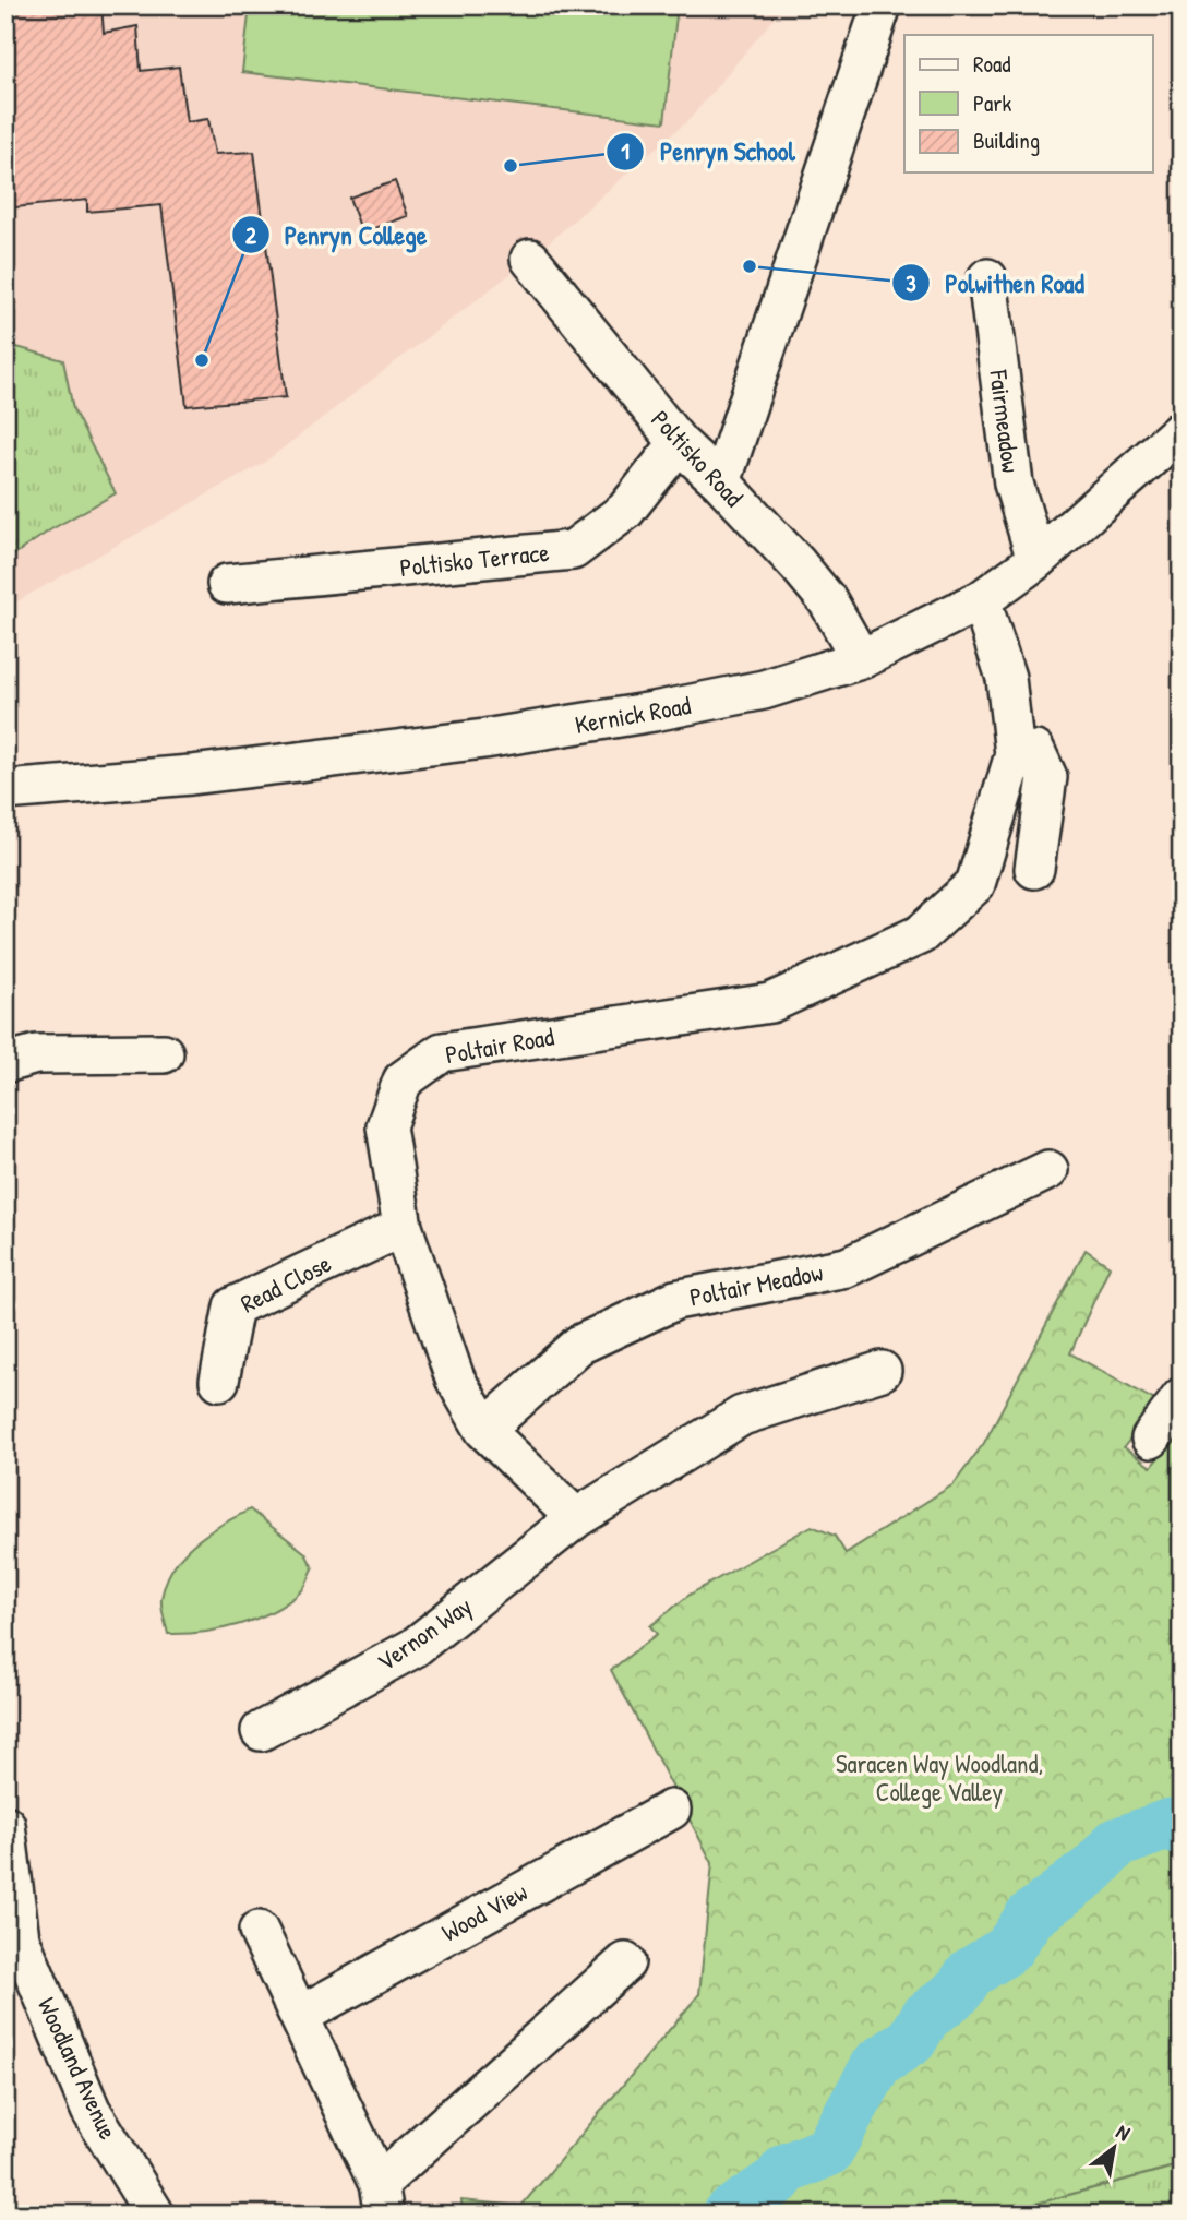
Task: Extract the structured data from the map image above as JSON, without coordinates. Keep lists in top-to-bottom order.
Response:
{
  "streets": {
    "street": [
      "Fairmeadow",
      "Poltisko Road",
      "Poltisko Terrace",
      "Kernick Road",
      "Poltair Road",
      "Read Close",
      "Poltair Meadow",
      "Vernon Way",
      "Wood View",
      "Woodland Avenue"
    ]
  },
  "crossings": [
    ["Fairmeadow", "Kernick Road"],
    ["Poltisko Road", "Poltisko Terrace"],
    ["Poltisko Road", "Kernick Road"],
    ["Kernick Road", "Poltair Road"],
    ["Poltair Road", "Read Close"],
    ["Poltair Road", "Poltair Meadow"],
    ["Poltair Road", "Vernon Way"]
  ],
  "parks": ["Saracen Way Woodland, College Valley"],
  "places": ["Penryn School", "Polwithen Road", "Penryn College"],
  "legend": ["Road", "Park", "Building"],
  "north": "top right"
}
